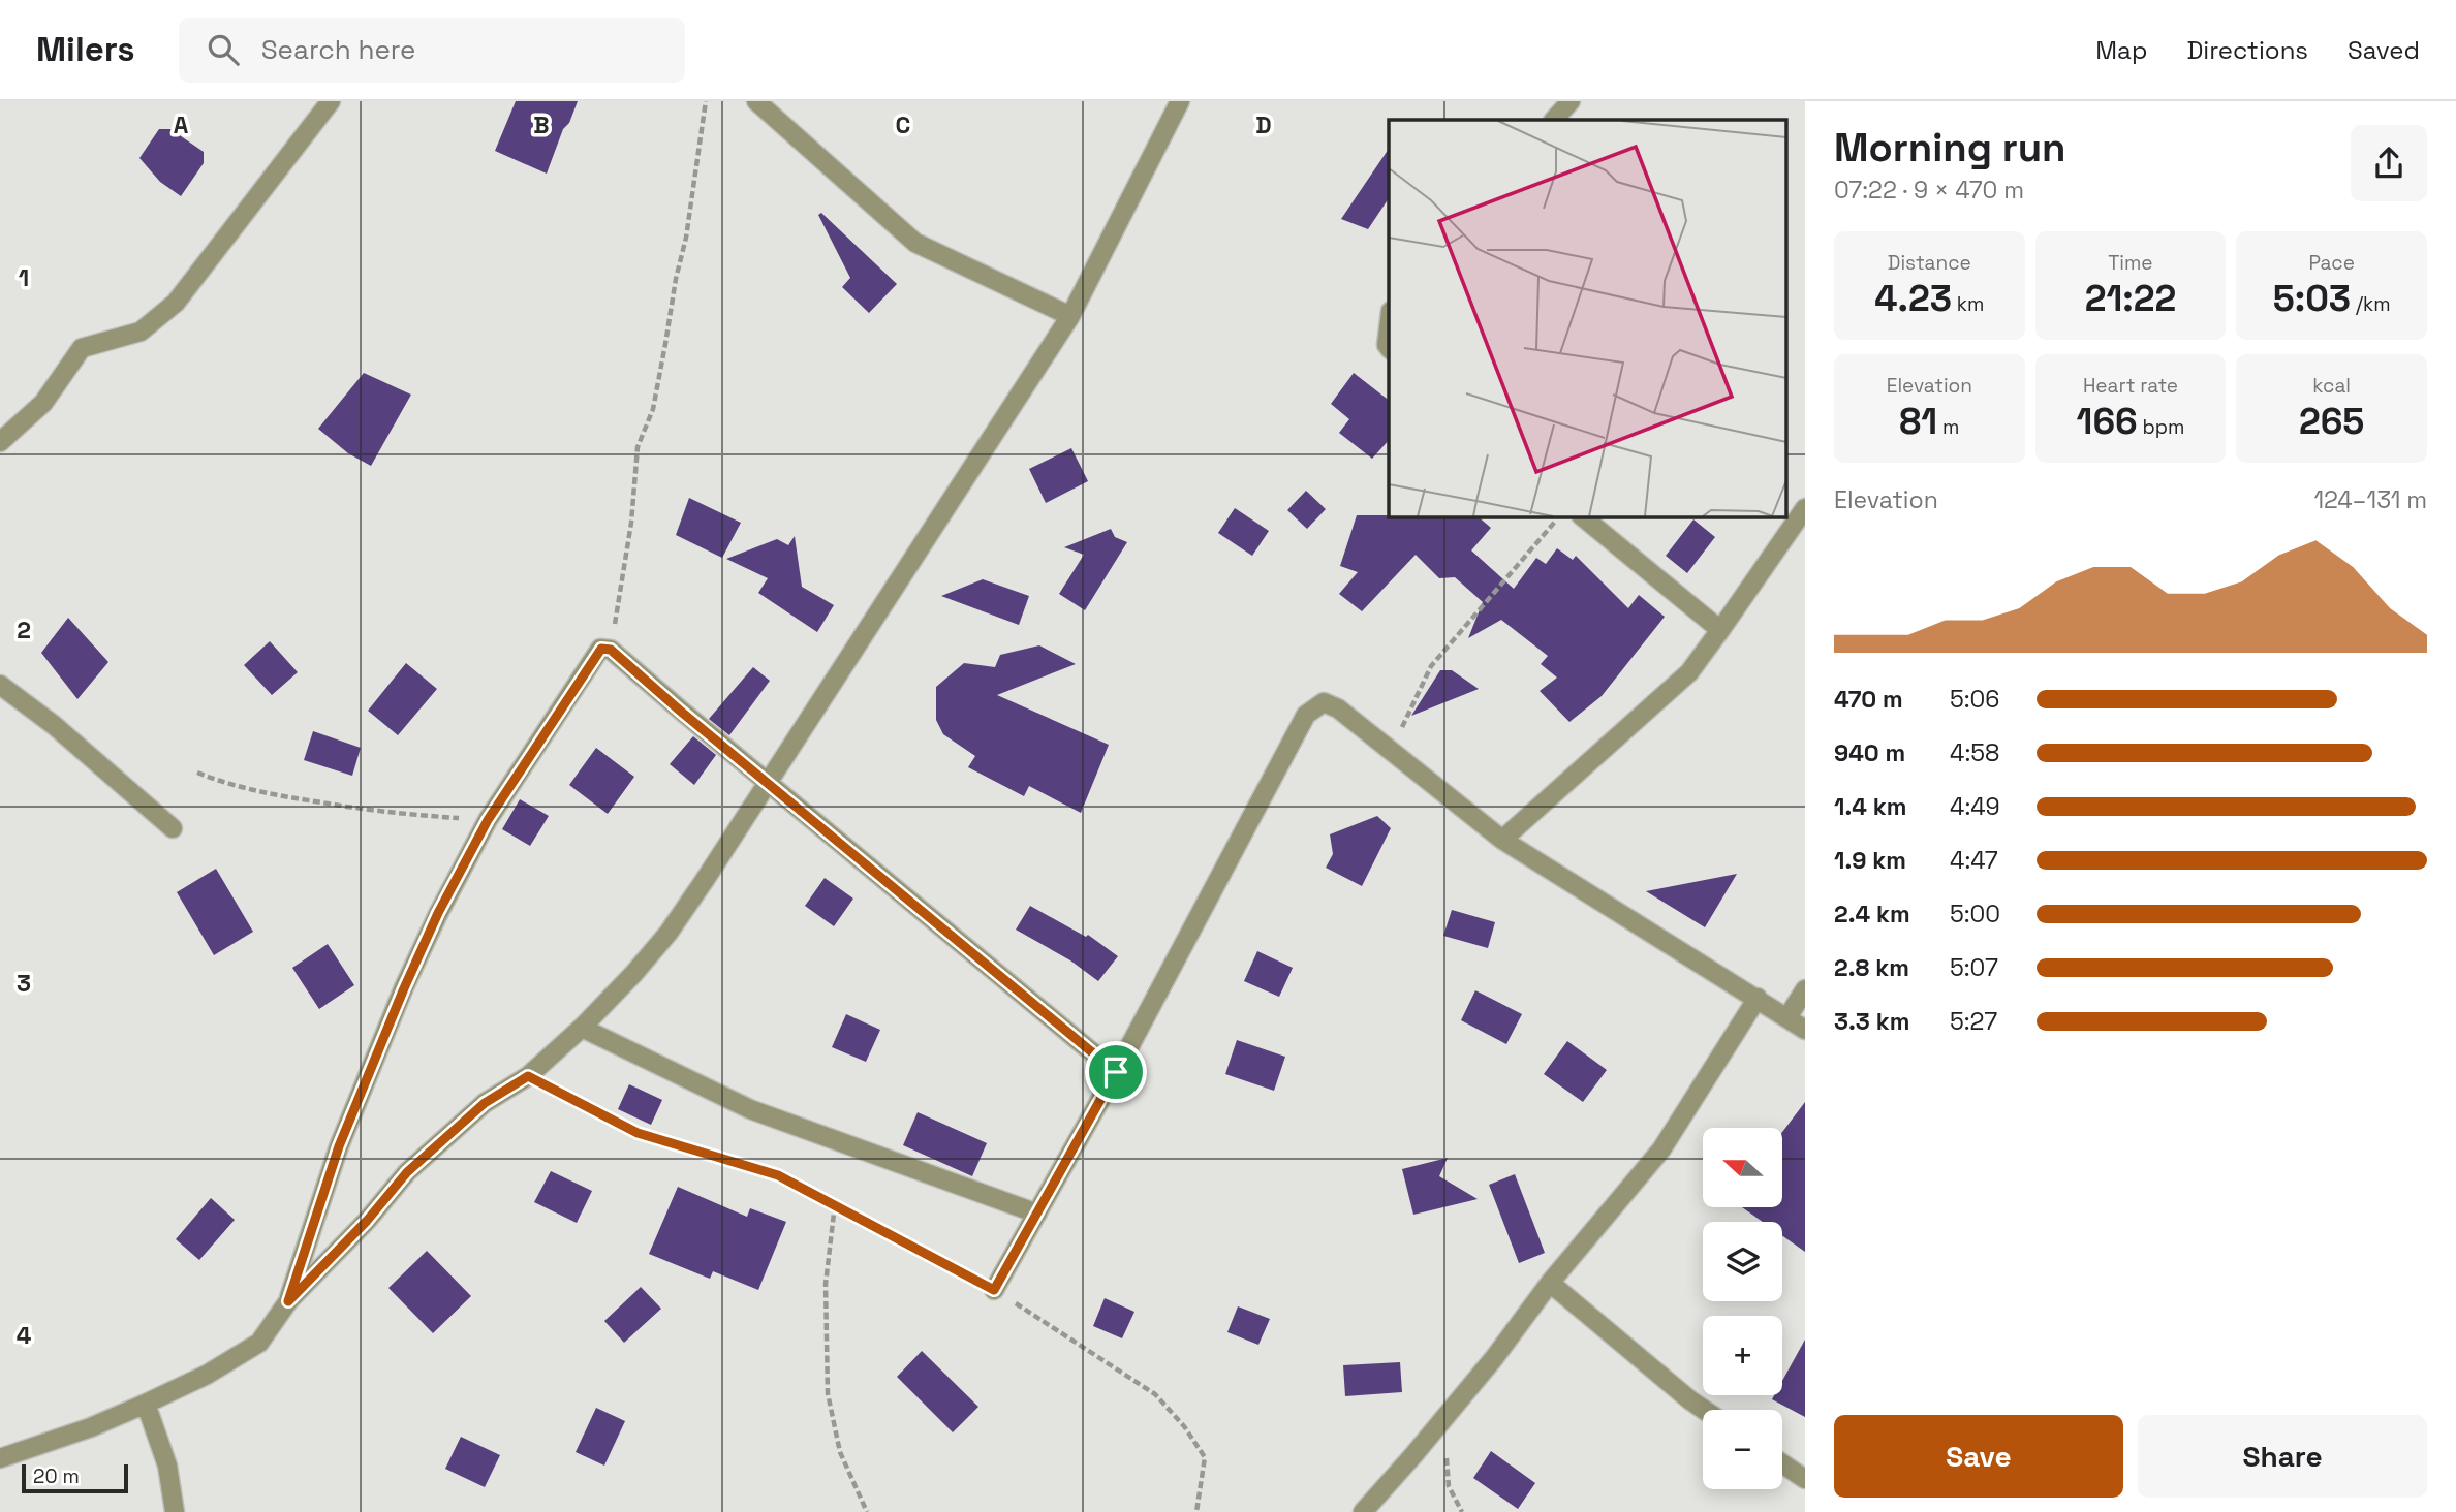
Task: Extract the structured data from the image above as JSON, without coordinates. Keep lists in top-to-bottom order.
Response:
{
  "scale_bar": "20 m",
  "north": "left",
  "page": {
    "header": "Milers",
    "search": "Search here",
    "nav": ["Map", "Directions", "Saved"],
    "heading": ["Morning run", "07:22 · 9 × 470 m"],
    "stats": [
      ["Distance", "4.23 km"],
      ["Time", "21:22"],
      ["Pace", "5:03 /km"],
      ["Elevation", "81 m"],
      ["Heart rate", "166 bpm"],
      ["kcal", "265"]
    ],
    "chart": ["Elevation", "124–131 m"],
    "list": [
      {
        "name": "470 m",
        "note": "5:06"
      },
      {
        "name": "940 m",
        "note": "4:58"
      },
      {
        "name": "1.4 km",
        "note": "4:49"
      },
      {
        "name": "1.9 km",
        "note": "4:47"
      },
      {
        "name": "2.4 km",
        "note": "5:00"
      },
      {
        "name": "2.8 km",
        "note": "5:07"
      },
      {
        "name": "3.3 km",
        "note": "5:27"
      }
    ],
    "map_buttons": ["+", "−"],
    "buttons": ["Save", "Share"],
    "scale": "20 m"
  },
  "grid": {
    "columns": [
      "A",
      "B",
      "C",
      "D"
    ],
    "rows": [
      "1",
      "2",
      "3",
      "4"
    ]
  }
}
